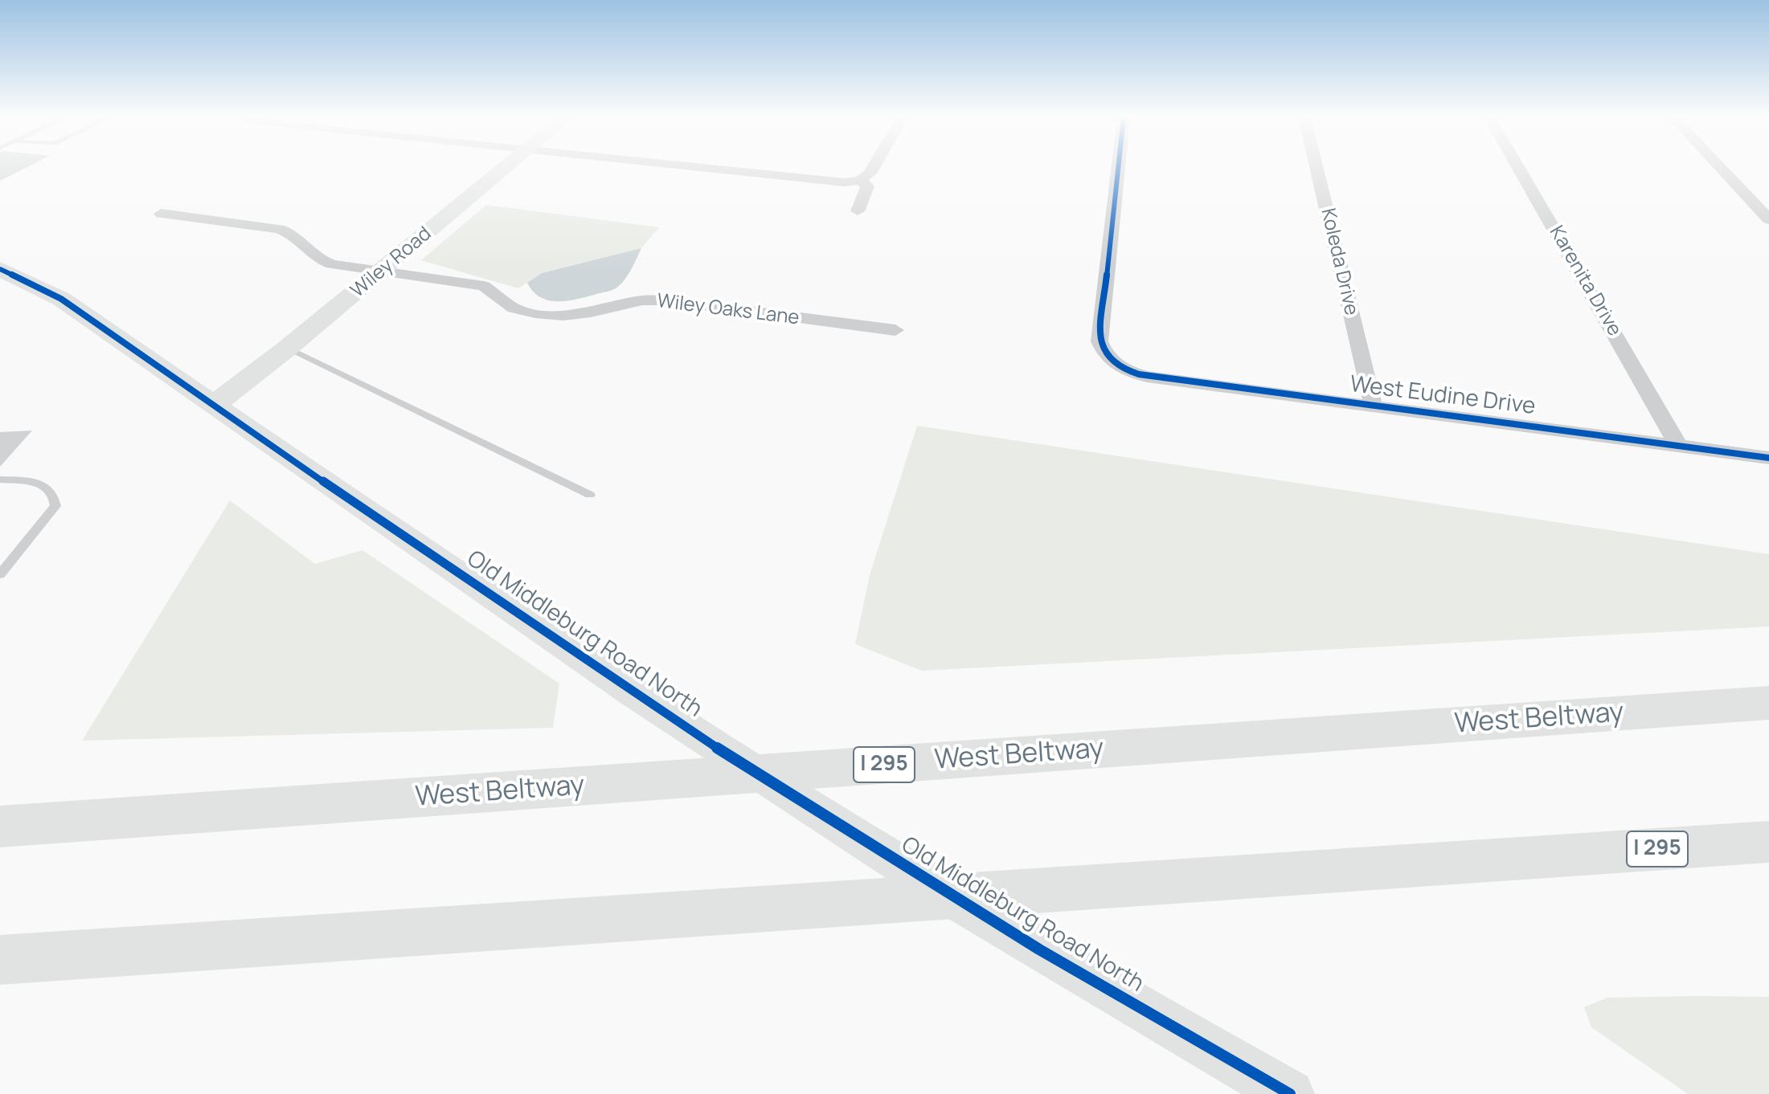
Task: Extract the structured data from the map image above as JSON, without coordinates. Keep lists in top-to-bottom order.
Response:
{
  "streets": {
    "highway": ["West Beltway", "I 295"],
    "main road": ["Wiley Road", "Old Middleburg Road North"],
    "street": [
      "Koleda Drive",
      "Karenita Drive",
      "Wiley Oaks Lane",
      "West Eudine Drive"
    ]
  },
  "crossings": [
    ["Koleda Drive", "West Eudine Drive"],
    ["Wiley Road", "Wiley Oaks Lane"],
    ["Wiley Road", "Old Middleburg Road North"],
    ["Karenita Drive", "West Eudine Drive"]
  ]
}
